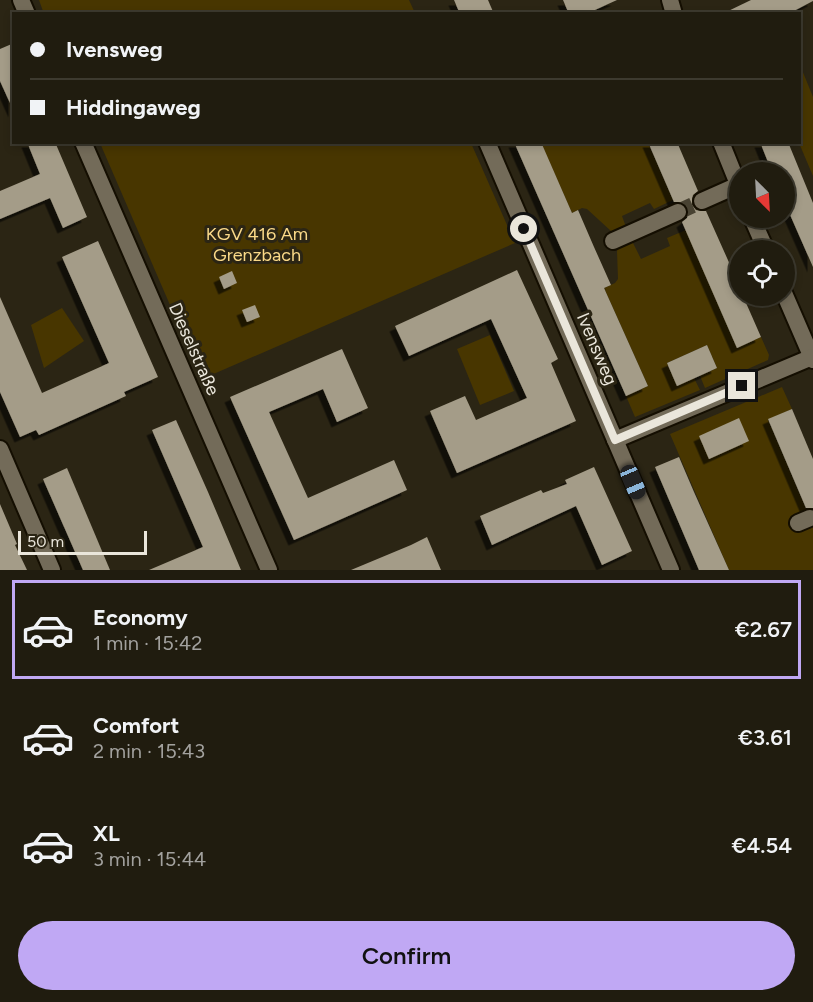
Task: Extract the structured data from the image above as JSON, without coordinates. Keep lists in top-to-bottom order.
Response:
{
  "streets": {
    "street": ["Dieselstraße", "Ivensweg"]
  },
  "parks": ["KGV 416 Am Grenzbach"],
  "scale_bar": "50 m",
  "north": "bottom right",
  "page": {
    "banner": ["Ivensweg", "Hiddingaweg"],
    "scale": "50 m",
    "list": [
      {
        "name": "Economy",
        "note": "1 min · 15:42",
        "value": "€2.67"
      },
      {
        "name": "Comfort",
        "note": "2 min · 15:43",
        "value": "€3.61"
      },
      {
        "name": "XL",
        "note": "3 min · 15:44",
        "value": "€4.54"
      }
    ],
    "buttons": "Confirm"
  }
}
